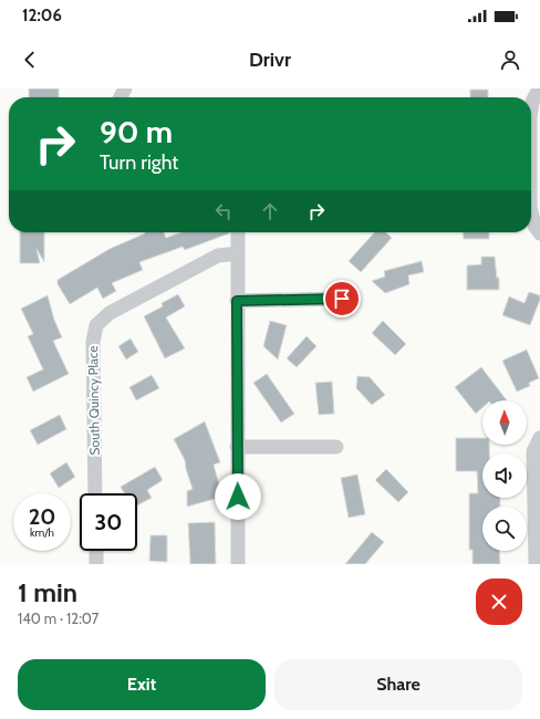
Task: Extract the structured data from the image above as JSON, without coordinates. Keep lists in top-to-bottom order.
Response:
{
  "streets": {
    "street": ["South Quincy Place"]
  },
  "north": "top",
  "page": {
    "status": "12:06",
    "header": "Drivr",
    "turn": ["90 m", "Turn right"],
    "speed": "20 km/h",
    "limit": "30",
    "heading": ["1 min", "140 m · 12:07"],
    "buttons": ["Exit", "Share"]
  }
}
